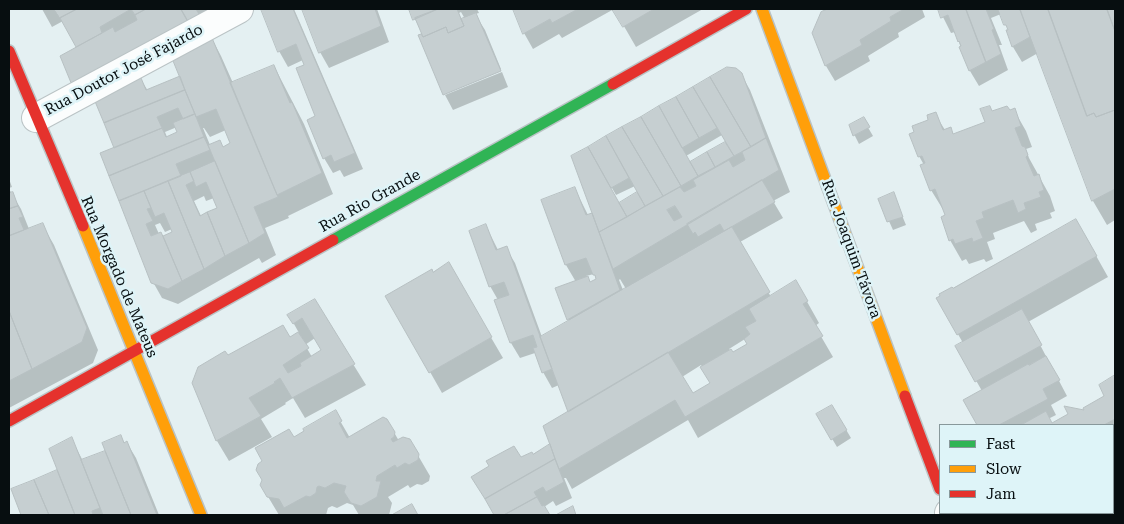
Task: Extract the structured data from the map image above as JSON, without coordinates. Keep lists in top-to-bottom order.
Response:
{
  "streets": {
    "street": [
      "Rua Doutor José Fajardo",
      "Rua Rio Grande",
      "Rua Joaquim Távora",
      "Rua Morgado de Mateus"
    ]
  },
  "crossings": [
    ["Rua Doutor José Fajardo", "Rua Morgado de Mateus"],
    ["Rua Rio Grande", "Rua Morgado de Mateus"]
  ],
  "legend": ["Fast", "Slow", "Jam"]
}
